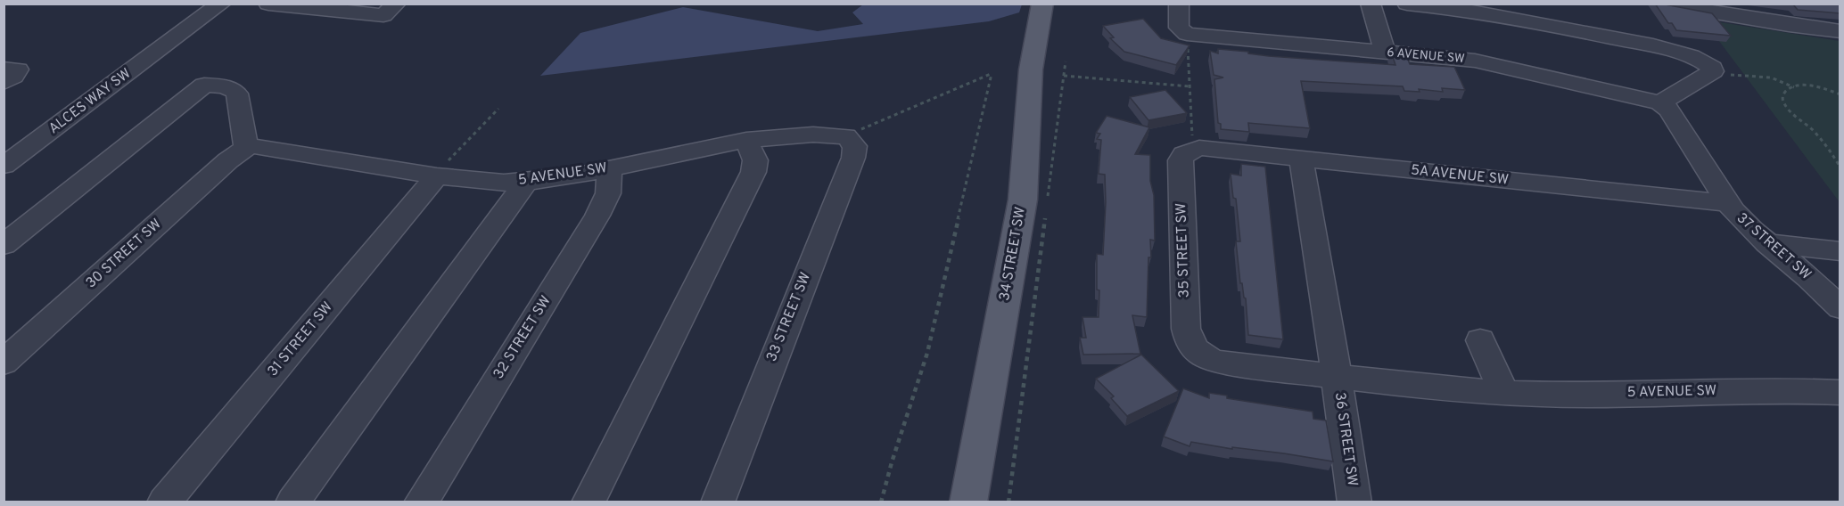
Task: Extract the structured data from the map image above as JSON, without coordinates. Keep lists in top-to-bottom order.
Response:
{
  "streets": {
    "main road": ["34 STREET SW"],
    "street": [
      "6 AVENUE SW",
      "ALCES WAY SW",
      "5 AVENUE SW",
      "5A AVENUE SW",
      "37 STREET SW",
      "35 STREET SW",
      "30 STREET SW",
      "33 STREET SW",
      "32 STREET SW",
      "31 STREET SW",
      "36 STREET SW"
    ]
  },
  "crossings": [
    ["6 AVENUE SW", "37 STREET SW"],
    ["5 AVENUE SW", "35 STREET SW"],
    ["5 AVENUE SW", "30 STREET SW"],
    ["5 AVENUE SW", "33 STREET SW"],
    ["5 AVENUE SW", "32 STREET SW"],
    ["5 AVENUE SW", "31 STREET SW"],
    ["5 AVENUE SW", "36 STREET SW"],
    ["5A AVENUE SW", "37 STREET SW"],
    ["5A AVENUE SW", "35 STREET SW"],
    ["5A AVENUE SW", "36 STREET SW"]
  ]
}
